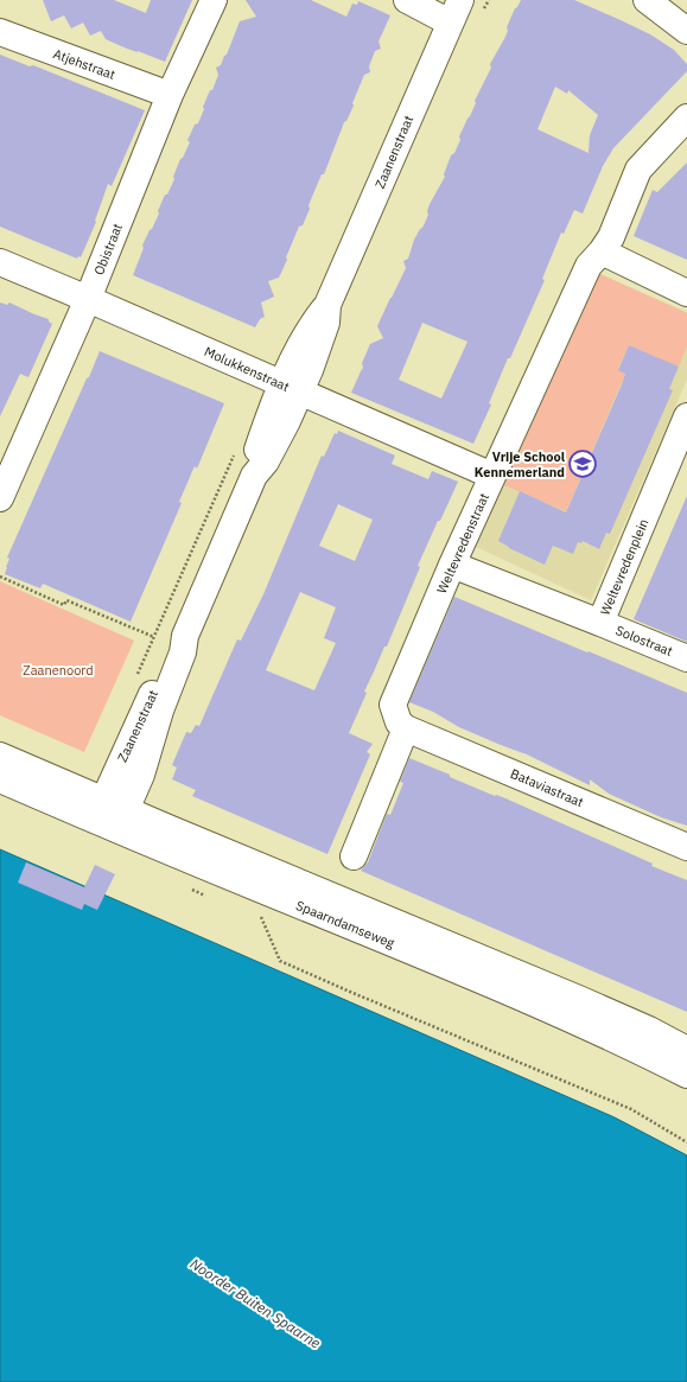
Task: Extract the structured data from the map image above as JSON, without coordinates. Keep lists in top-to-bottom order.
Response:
{
  "streets": {
    "street": [
      "Atjehstraat",
      "Zaanenstraat",
      "Obistraat",
      "Molukkenstraat",
      "Weltevredenstraat",
      "Weltevredenplein",
      "Solostraat",
      "Bataviastraat",
      "Spaarndamseweg"
    ]
  },
  "crossings": [
    ["Atjehstraat", "Obistraat"],
    ["Zaanenstraat", "Molukkenstraat"],
    ["Zaanenstraat", "Spaarndamseweg"],
    ["Obistraat", "Molukkenstraat"],
    ["Molukkenstraat", "Weltevredenstraat"],
    ["Weltevredenstraat", "Weltevredenplein"],
    ["Weltevredenstraat", "Bataviastraat"],
    ["Weltevredenplein", "Solostraat"]
  ],
  "water": ["Noorder Buiten Spaarne"],
  "parks": ["Zaanenoord"],
  "places": {
    "school or university": ["Vrije School Kennemerland"]
  }
}
